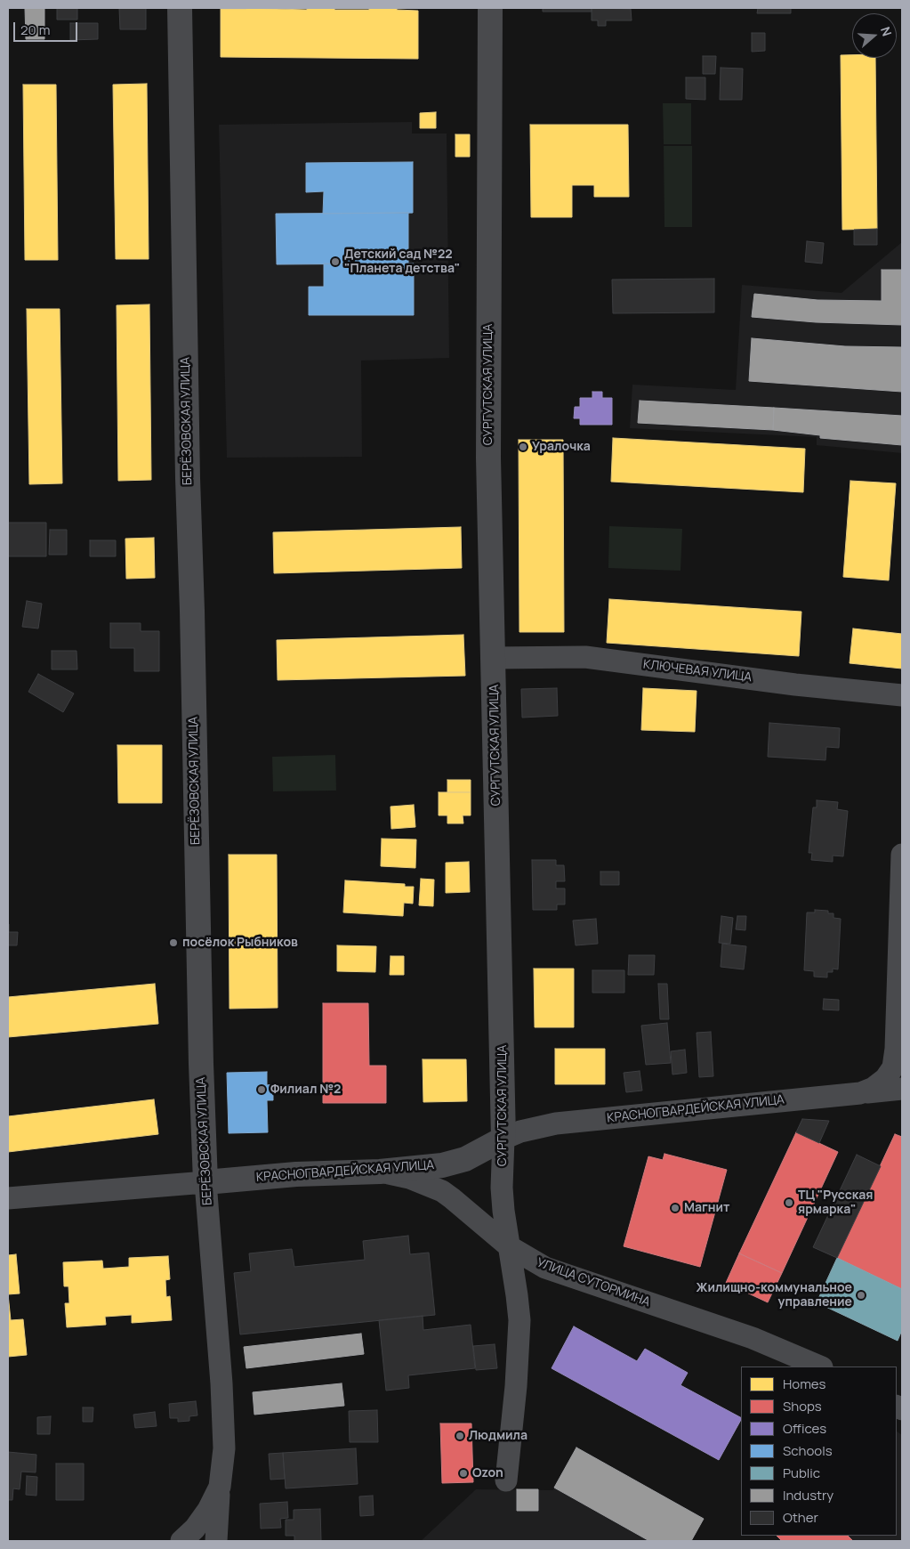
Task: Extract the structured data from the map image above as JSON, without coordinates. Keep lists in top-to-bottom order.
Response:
{
  "streets": {
    "street": [
      "СУРГУТСКАЯ УЛИЦА",
      "БЕРЁЗОВСКАЯ УЛИЦА",
      "КЛЮЧЕВАЯ УЛИЦА",
      "КРАСНОГВАРДЕЙСКАЯ УЛИЦА",
      "УЛИЦА СУТОРМИНА"
    ]
  },
  "crossings": [
    ["СУРГУТСКАЯ УЛИЦА", "КЛЮЧЕВАЯ УЛИЦА"],
    ["СУРГУТСКАЯ УЛИЦА", "КРАСНОГВАРДЕЙСКАЯ УЛИЦА"],
    ["СУРГУТСКАЯ УЛИЦА", "УЛИЦА СУТОРМИНА"],
    ["БЕРЁЗОВСКАЯ УЛИЦА", "КРАСНОГВАРДЕЙСКАЯ УЛИЦА"],
    ["КРАСНОГВАРДЕЙСКАЯ УЛИЦА", "УЛИЦА СУТОРМИНА"]
  ],
  "places": [
    "Детский сад №22 \"Планета детства\"",
    "Уралочка",
    "посёлок Рыбников",
    "Филиал №2",
    "ТЦ \"Русская ярмарка\"",
    "Магнит",
    "Жилищно-коммунальное управление",
    "Людмила",
    "Ozon"
  ],
  "legend": [
    "Homes",
    "Shops",
    "Offices",
    "Schools",
    "Public",
    "Industry",
    "Other"
  ],
  "scale_bar": "20 m",
  "north": "right"
}
